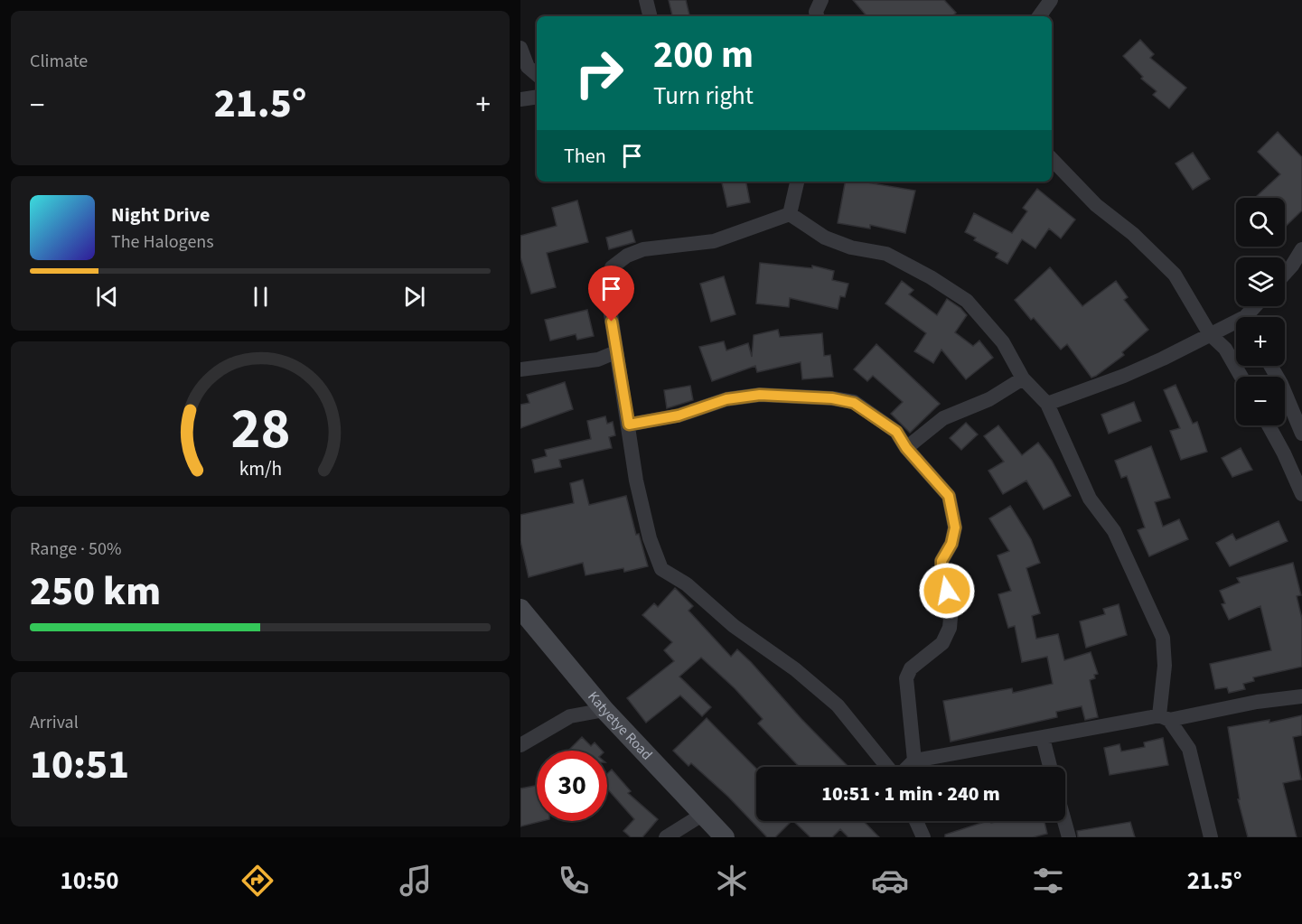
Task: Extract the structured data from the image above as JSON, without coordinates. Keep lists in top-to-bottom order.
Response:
{
  "streets": {
    "street": ["Katyetye Road"]
  },
  "page": {
    "tile": [
      "Climate",
      ["Range · 50%", "250 km"],
      ["Arrival", "10:51"]
    ],
    "turn": ["200 m", "Turn right"],
    "heat": ["−", "21.5°", "+"],
    "then": "Then",
    "song": ["Night Drive", "The Halogens"],
    "map_buttons": ["+", "−"],
    "limit": "30",
    "trip": "10:51 · 1 min · 240 m",
    "tabs": ["10:50", "21.5°"],
    "gauge": ["28", "km/h"]
  }
}
